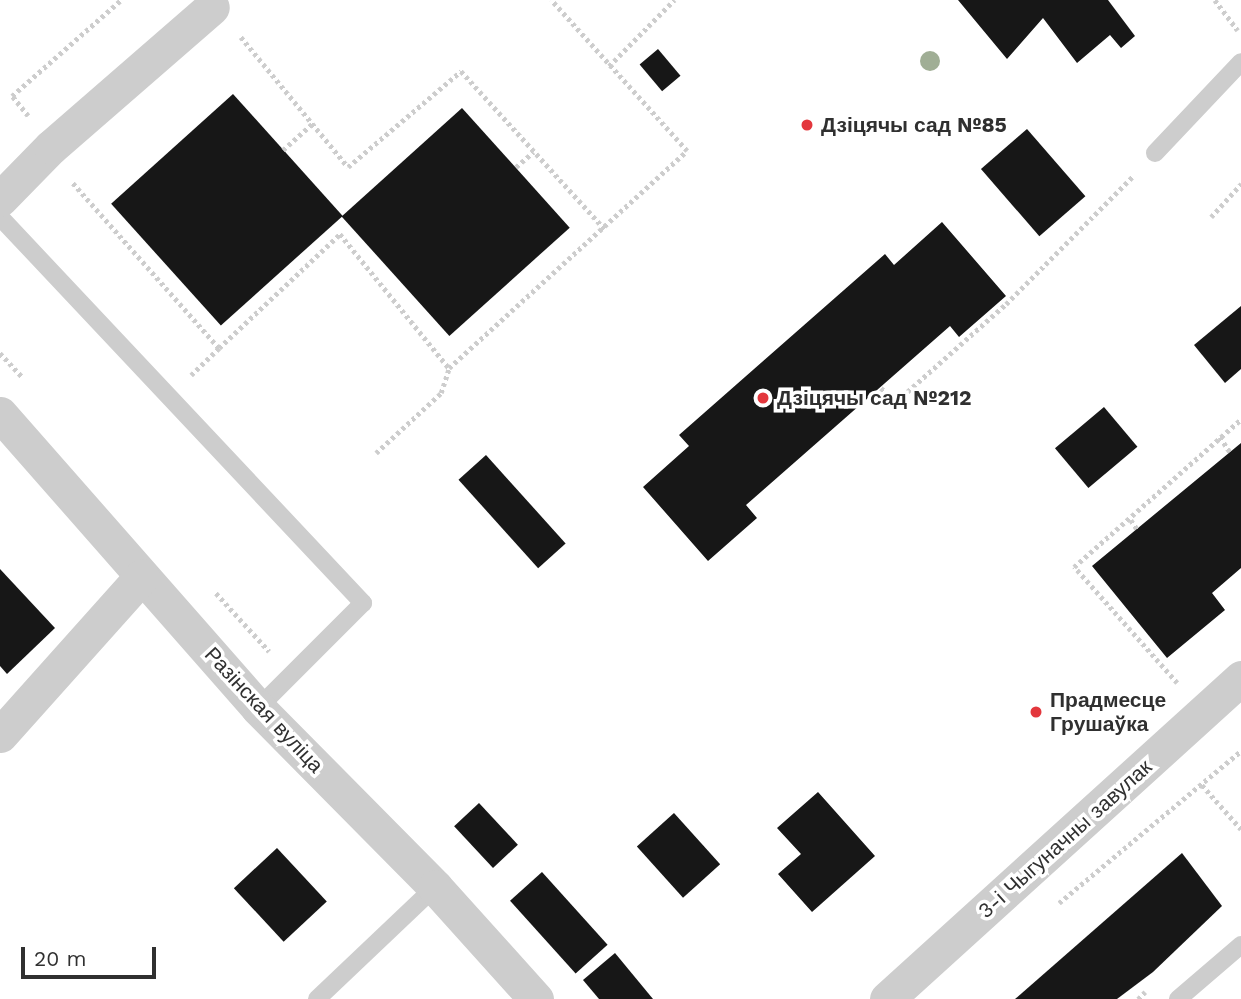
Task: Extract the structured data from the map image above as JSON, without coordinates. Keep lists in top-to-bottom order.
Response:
{
  "streets": {
    "street": ["Разінская вуліца", "3-і Чыгуначны завулак"]
  },
  "places": ["Дзіцячы сад №85", "Дзіцячы сад №212", "Прадмесце Грушаўка"],
  "scale_bar": "20 m"
}
